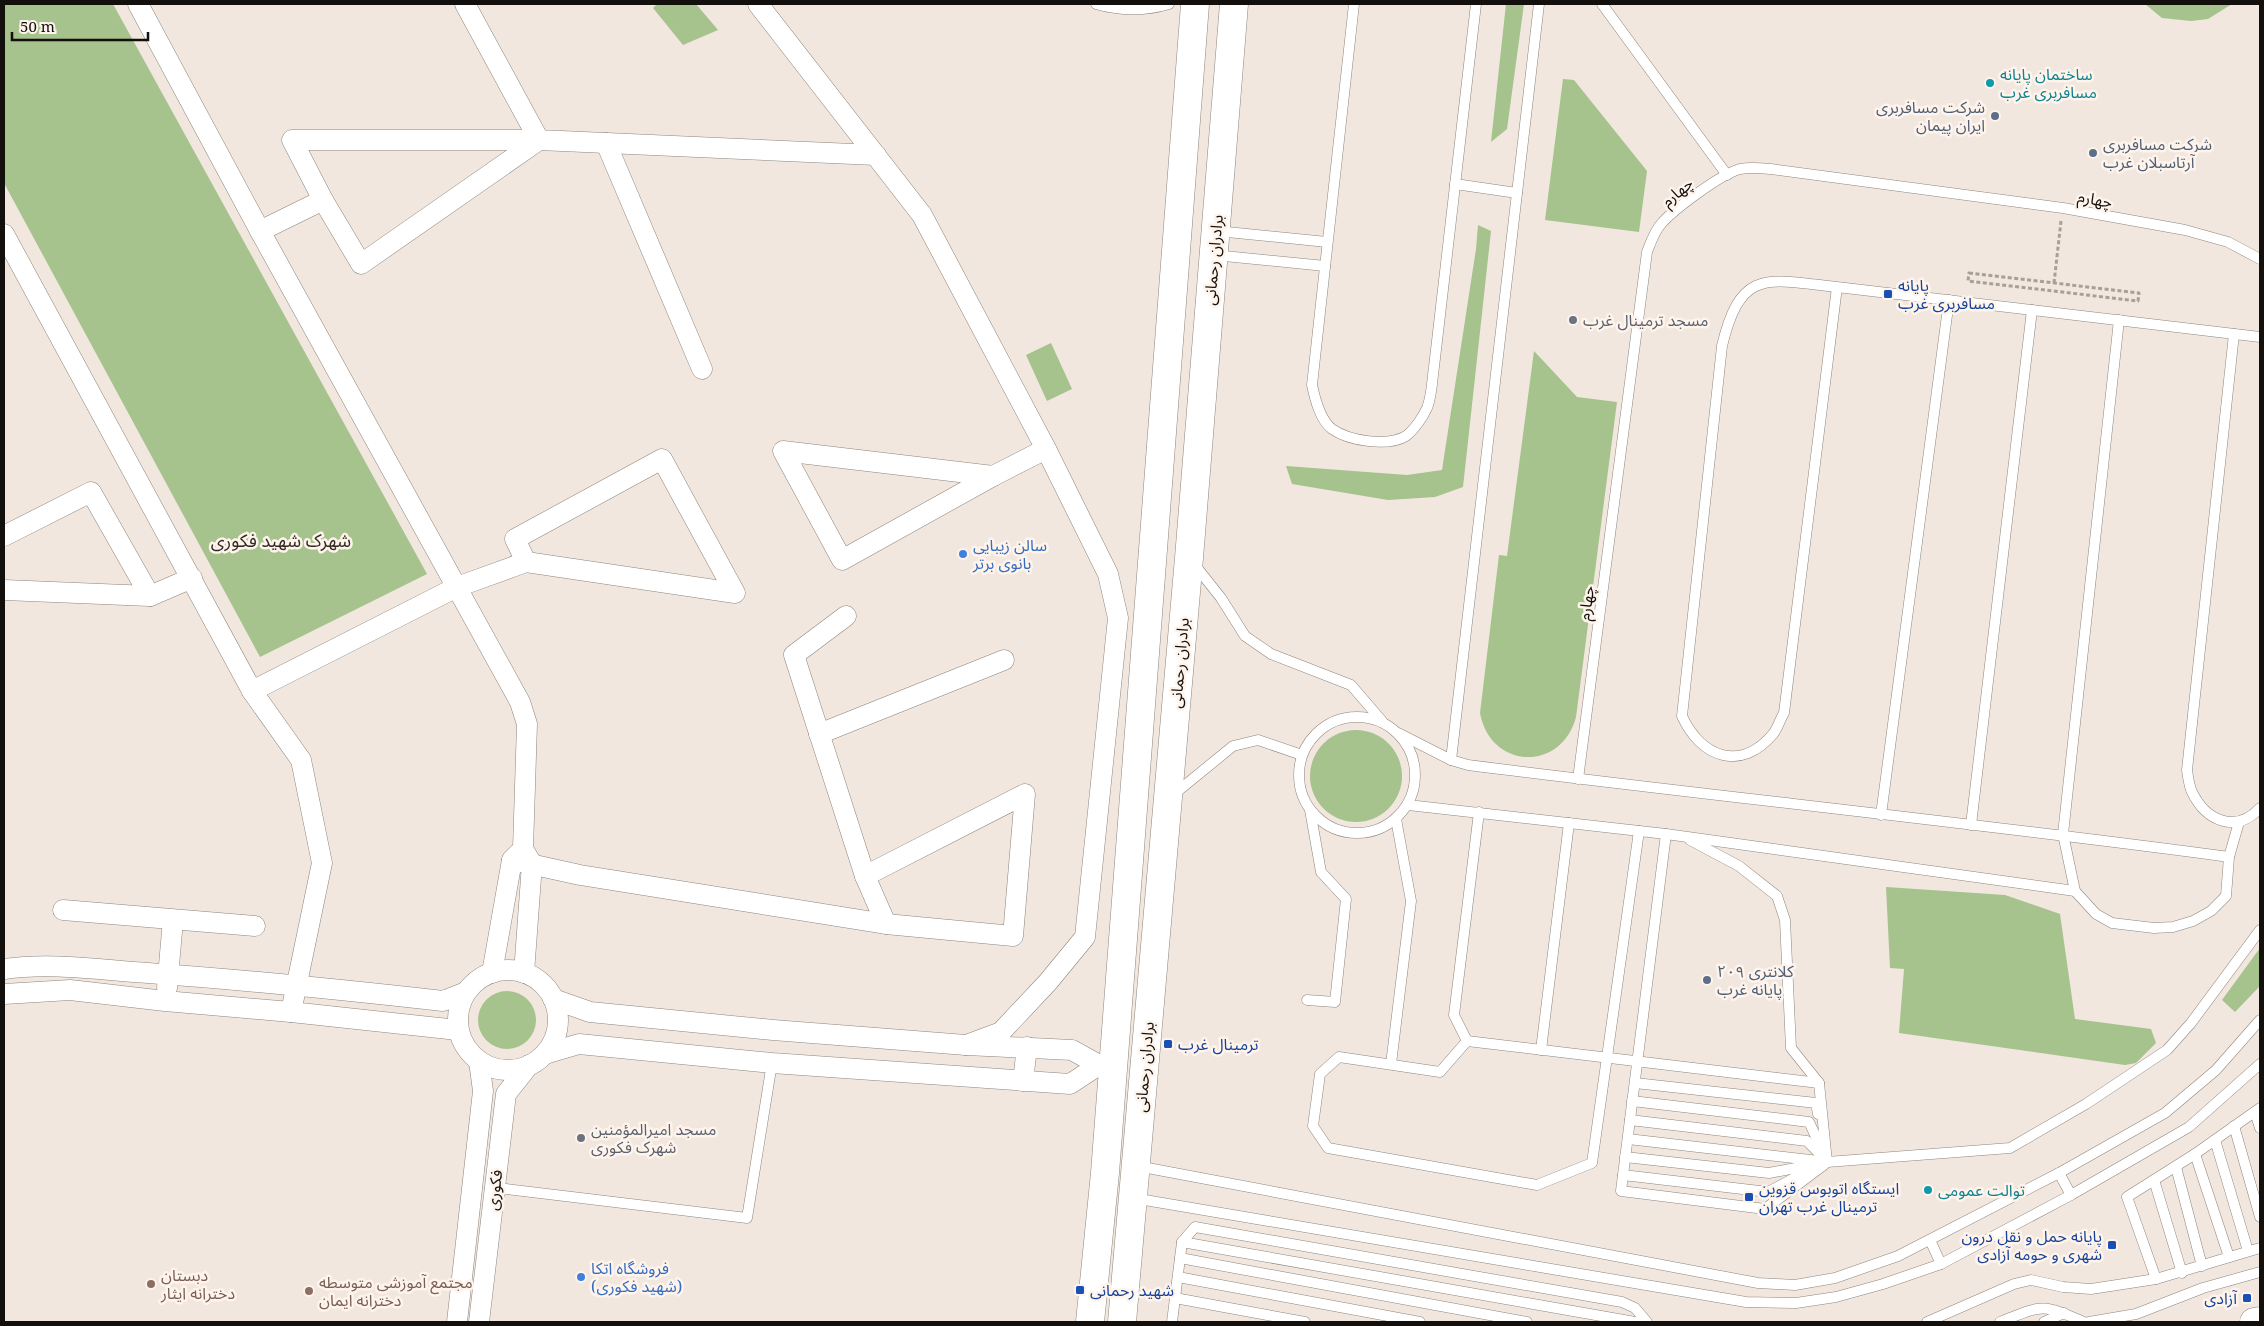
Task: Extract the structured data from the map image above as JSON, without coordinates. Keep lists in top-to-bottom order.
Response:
{
  "streets": {
    "main road": ["برادران رحمانی"],
    "street": ["فکوری"],
    "lane": ["چهارم"]
  },
  "districts": ["شهرک شهید فکوری"],
  "places": {
    "other": [
      "ساختمان پایانه مسافربری غرب",
      "شرکت مسافربری ایران پیمان",
      "شرکت مسافربری آرتاسبلان غرب",
      "مسجد ترمینال غرب",
      "سالن زیبایی بانوی برتر",
      "کلانتری ۲۰۹ پایانه غرب",
      "مسجد امیرالمؤمنین شهرک فکوری",
      "توالت عمومی",
      "فروشگاه اتکا (شهید فکوری)",
      "دبستان دخترانه ایثار",
      "مجتمع آموزشی متوسطه دخترانه ایمان"
    ],
    "transit": [
      "پایانه مسافربری غرب",
      "ترمینال غرب",
      "ایستگاه اتوبوس قزوین ترمینال غرب تهران",
      "پایانه حمل و نقل درون شهری و حومه آزادی",
      "شهید رحمانی",
      "آزادی"
    ]
  },
  "scale_bar": "50 m"
}
